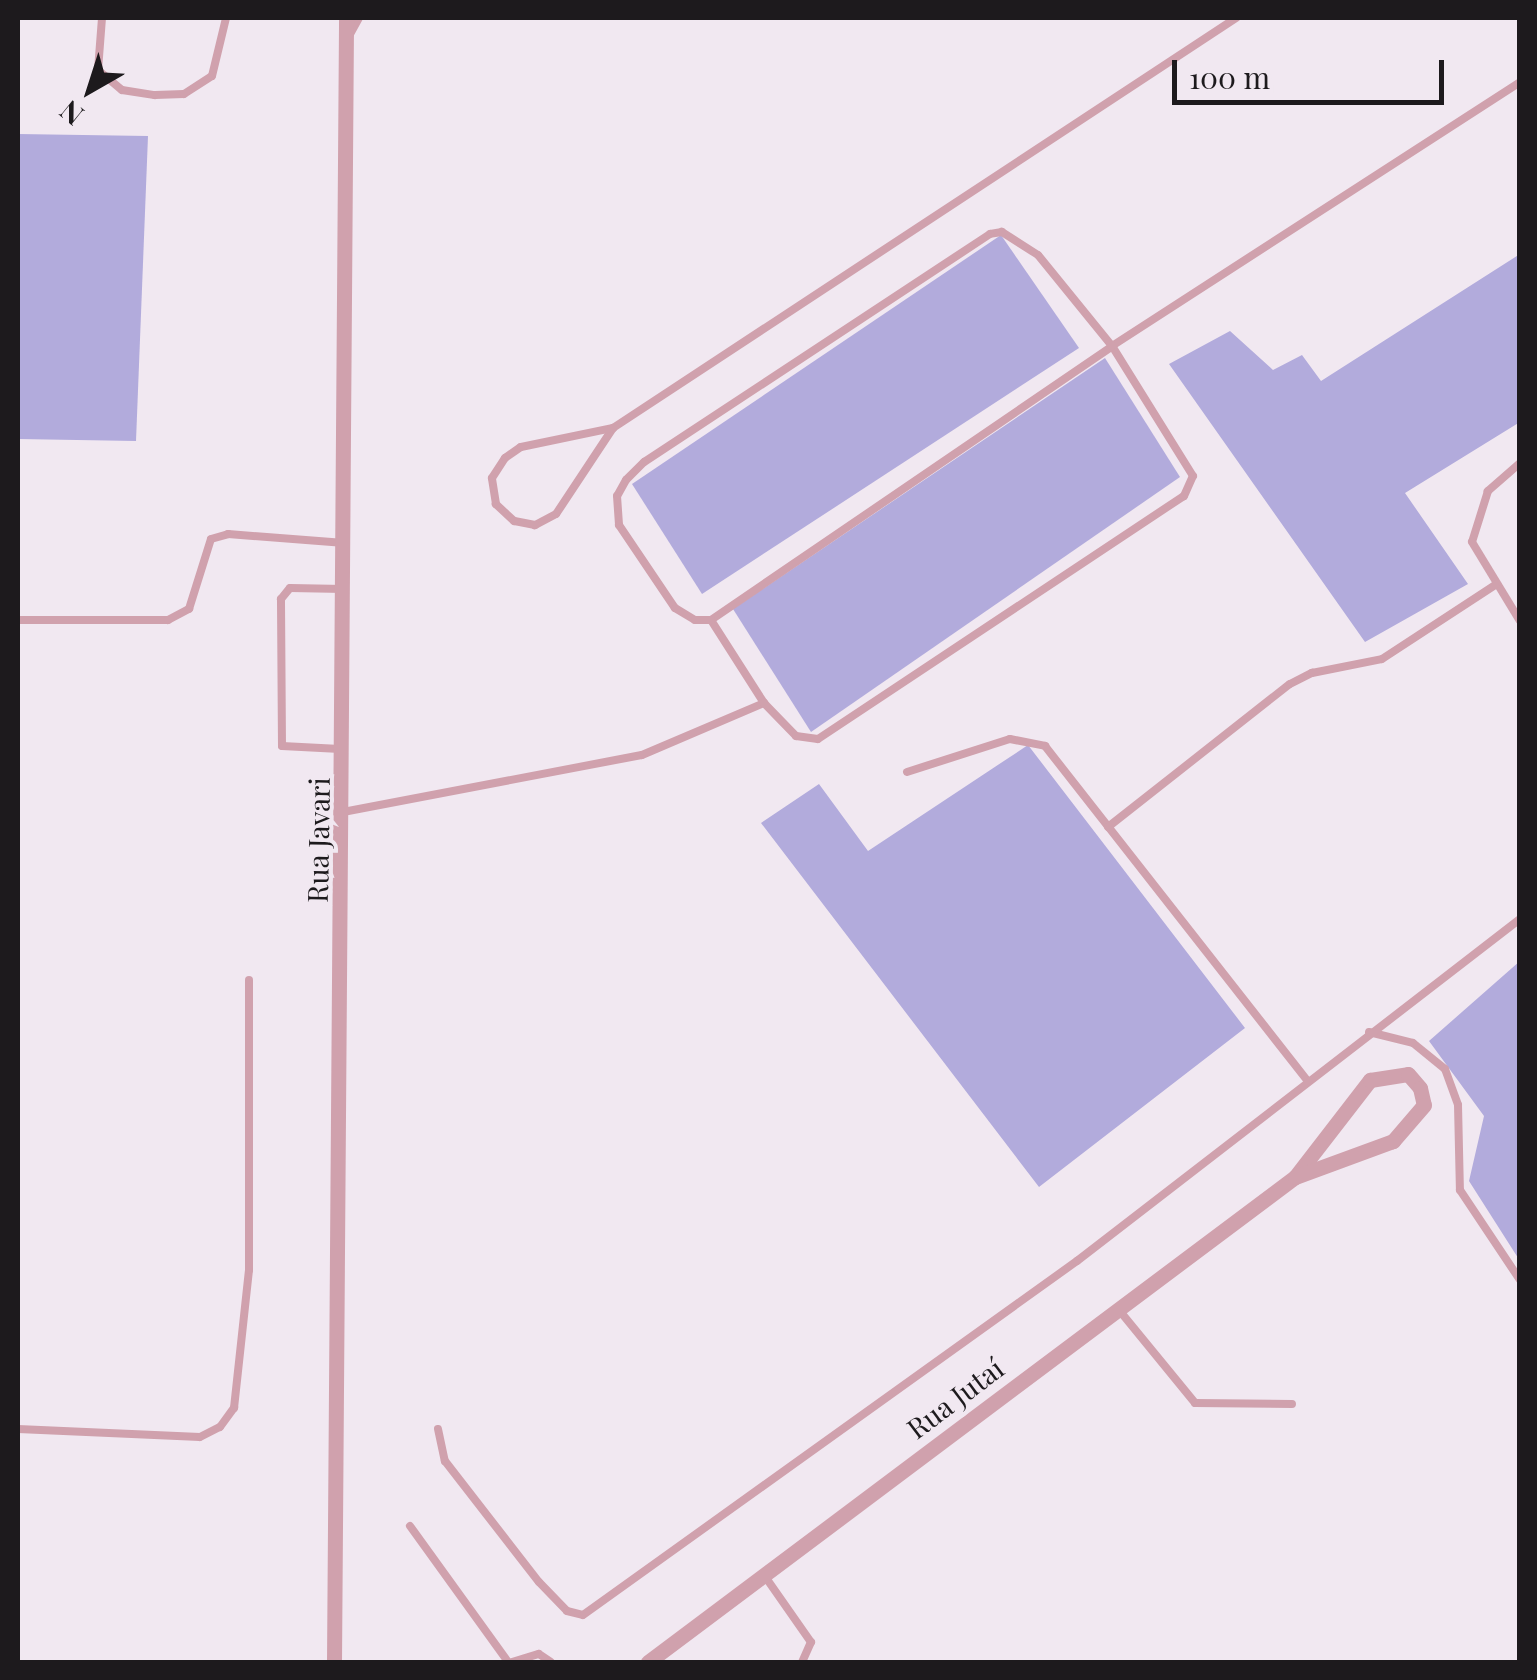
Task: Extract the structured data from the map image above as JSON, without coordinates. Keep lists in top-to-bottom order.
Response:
{
  "streets": {
    "street": ["Rua Javari", "Rua Jutaí"]
  },
  "scale_bar": "100 m",
  "north": "bottom left"
}
